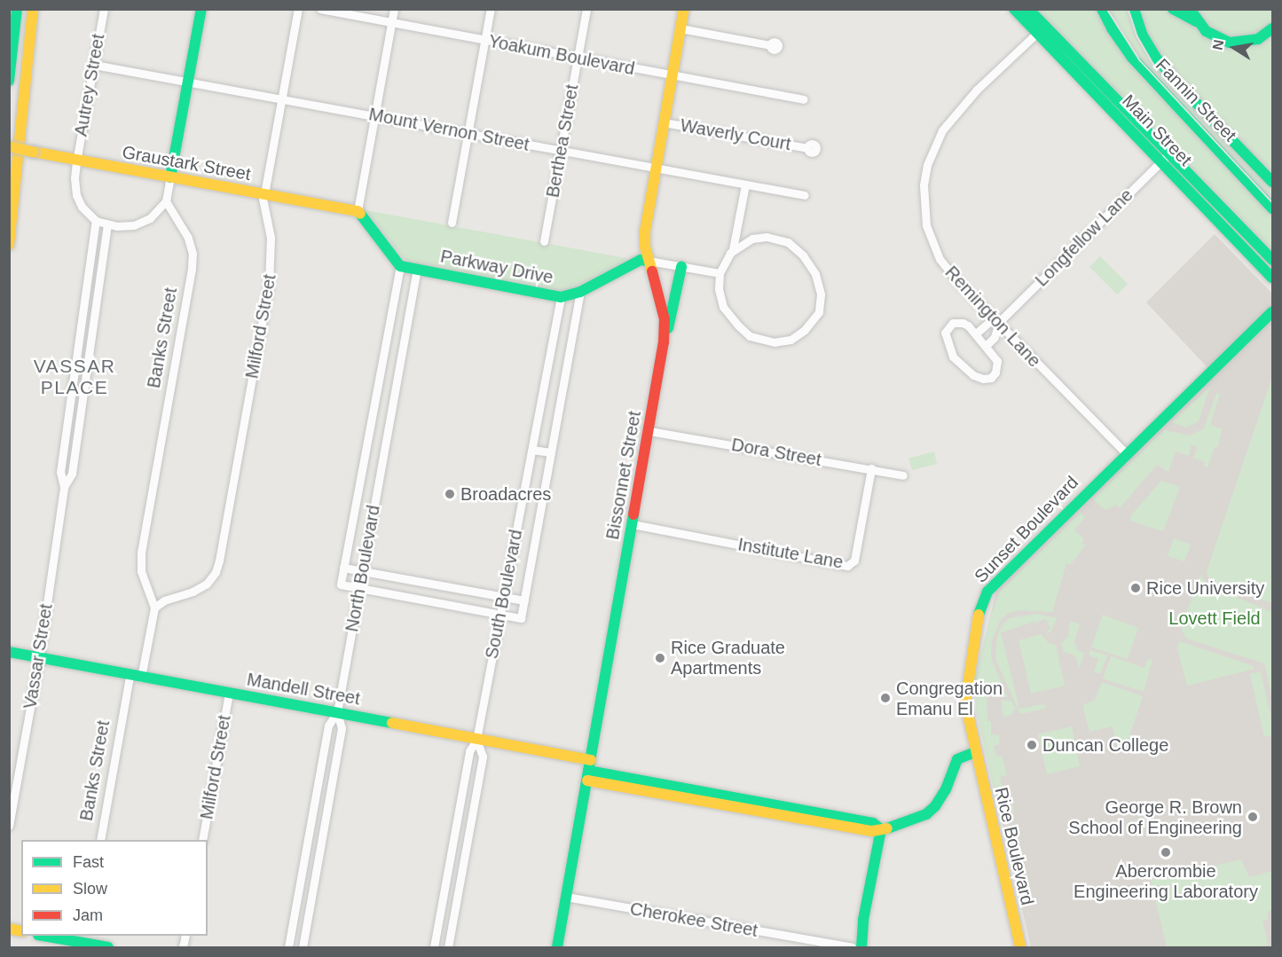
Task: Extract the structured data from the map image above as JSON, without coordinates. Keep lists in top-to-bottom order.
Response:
{
  "streets": {
    "main road": [
      "Fannin Street",
      "Main Street",
      "Graustark Street",
      "Parkway Drive",
      "Bissonnet Street",
      "Sunset Boulevard",
      "Mandell Street",
      "Rice Boulevard"
    ],
    "street": [
      "Yoakum Boulevard",
      "Autrey Street",
      "Mount Vernon Street",
      "Waverly Court",
      "Berthea Street",
      "Longfellow Lane",
      "Remington Lane",
      "Milford Street",
      "Banks Street",
      "Dora Street",
      "Institute Lane",
      "North Boulevard",
      "South Boulevard",
      "Vassar Street",
      "Cherokee Street"
    ]
  },
  "crossings": [
    ["Yoakum Boulevard", "Berthea Street"],
    ["Yoakum Boulevard", "Bissonnet Street"],
    ["Autrey Street", "Mount Vernon Street"],
    ["Autrey Street", "Graustark Street"],
    ["Mount Vernon Street", "Berthea Street"],
    ["Mount Vernon Street", "Milford Street"],
    ["Mount Vernon Street", "Bissonnet Street"],
    ["Main Street", "Longfellow Lane"],
    ["Main Street", "Remington Lane"],
    ["Waverly Court", "Bissonnet Street"],
    ["Graustark Street", "Milford Street"],
    ["Longfellow Lane", "Remington Lane"],
    ["Parkway Drive", "Bissonnet Street"],
    ["Parkway Drive", "North Boulevard"],
    ["Parkway Drive", "South Boulevard"],
    ["Remington Lane", "Sunset Boulevard"],
    ["Milford Street", "Banks Street"],
    ["Milford Street", "Mandell Street"],
    ["Banks Street", "Mandell Street"],
    ["Dora Street", "Bissonnet Street"],
    ["Dora Street", "Institute Lane"],
    ["Bissonnet Street", "Institute Lane"],
    ["Bissonnet Street", "Mandell Street"],
    ["Bissonnet Street", "Cherokee Street"],
    ["Sunset Boulevard", "Rice Boulevard"],
    ["North Boulevard", "Mandell Street"],
    ["South Boulevard", "Mandell Street"],
    ["Vassar Street", "Mandell Street"]
  ],
  "districts": ["VASSAR PLACE"],
  "parks": ["Lovett Field"],
  "places": [
    "Broadacres",
    "Rice University",
    "Rice Graduate Apartments",
    "Congregation Emanu El",
    "Duncan College",
    "George R. Brown School of Engineering",
    "Abercrombie Engineering Laboratory"
  ],
  "legend": ["Fast", "Slow", "Jam"],
  "north": "left"
}
